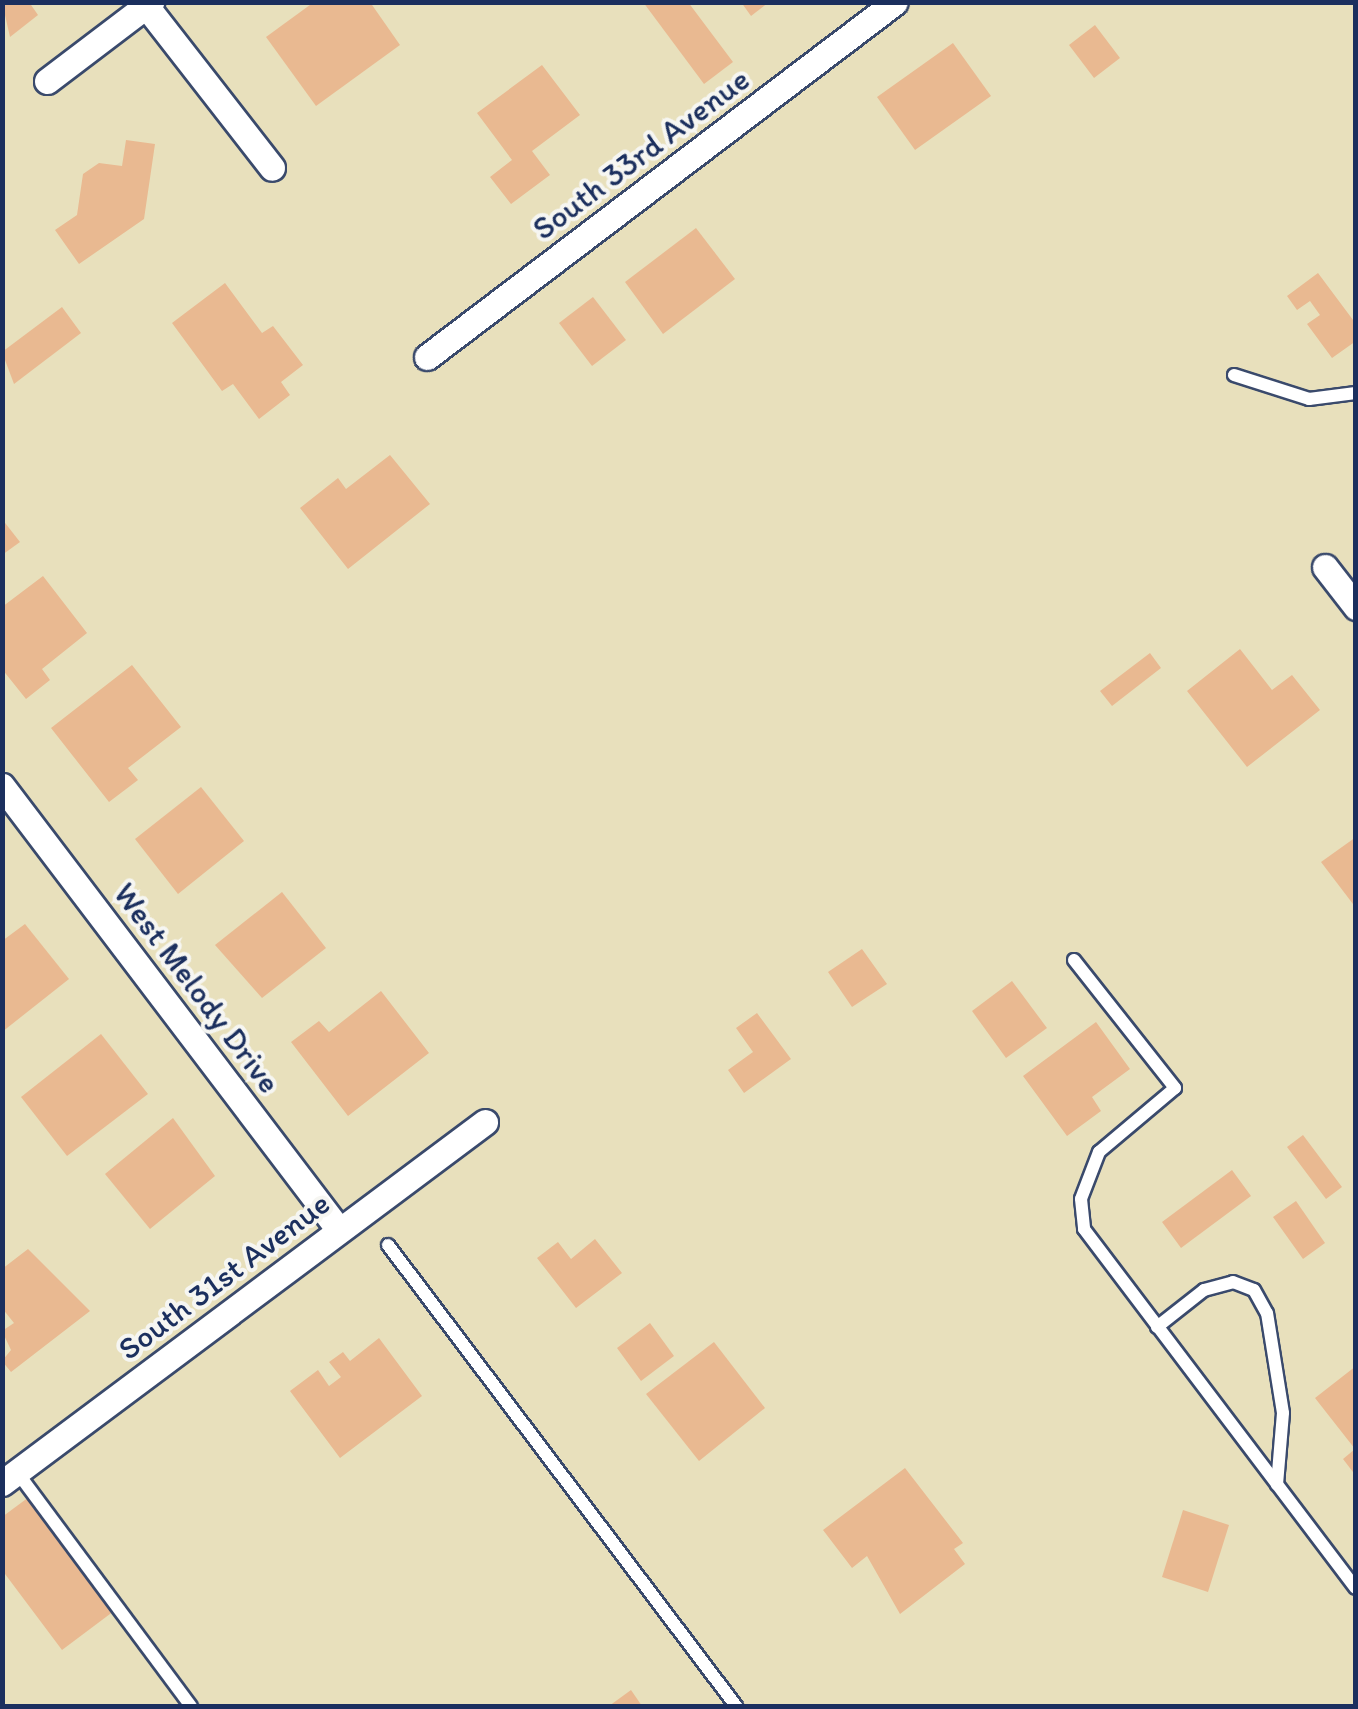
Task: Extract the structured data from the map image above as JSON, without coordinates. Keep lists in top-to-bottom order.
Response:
{
  "streets": {
    "street": ["South 33rd Avenue", "West Melody Drive", "South 31st Avenue"]
  },
  "crossings": [
    ["West Melody Drive", "South 31st Avenue"]
  ]
}
